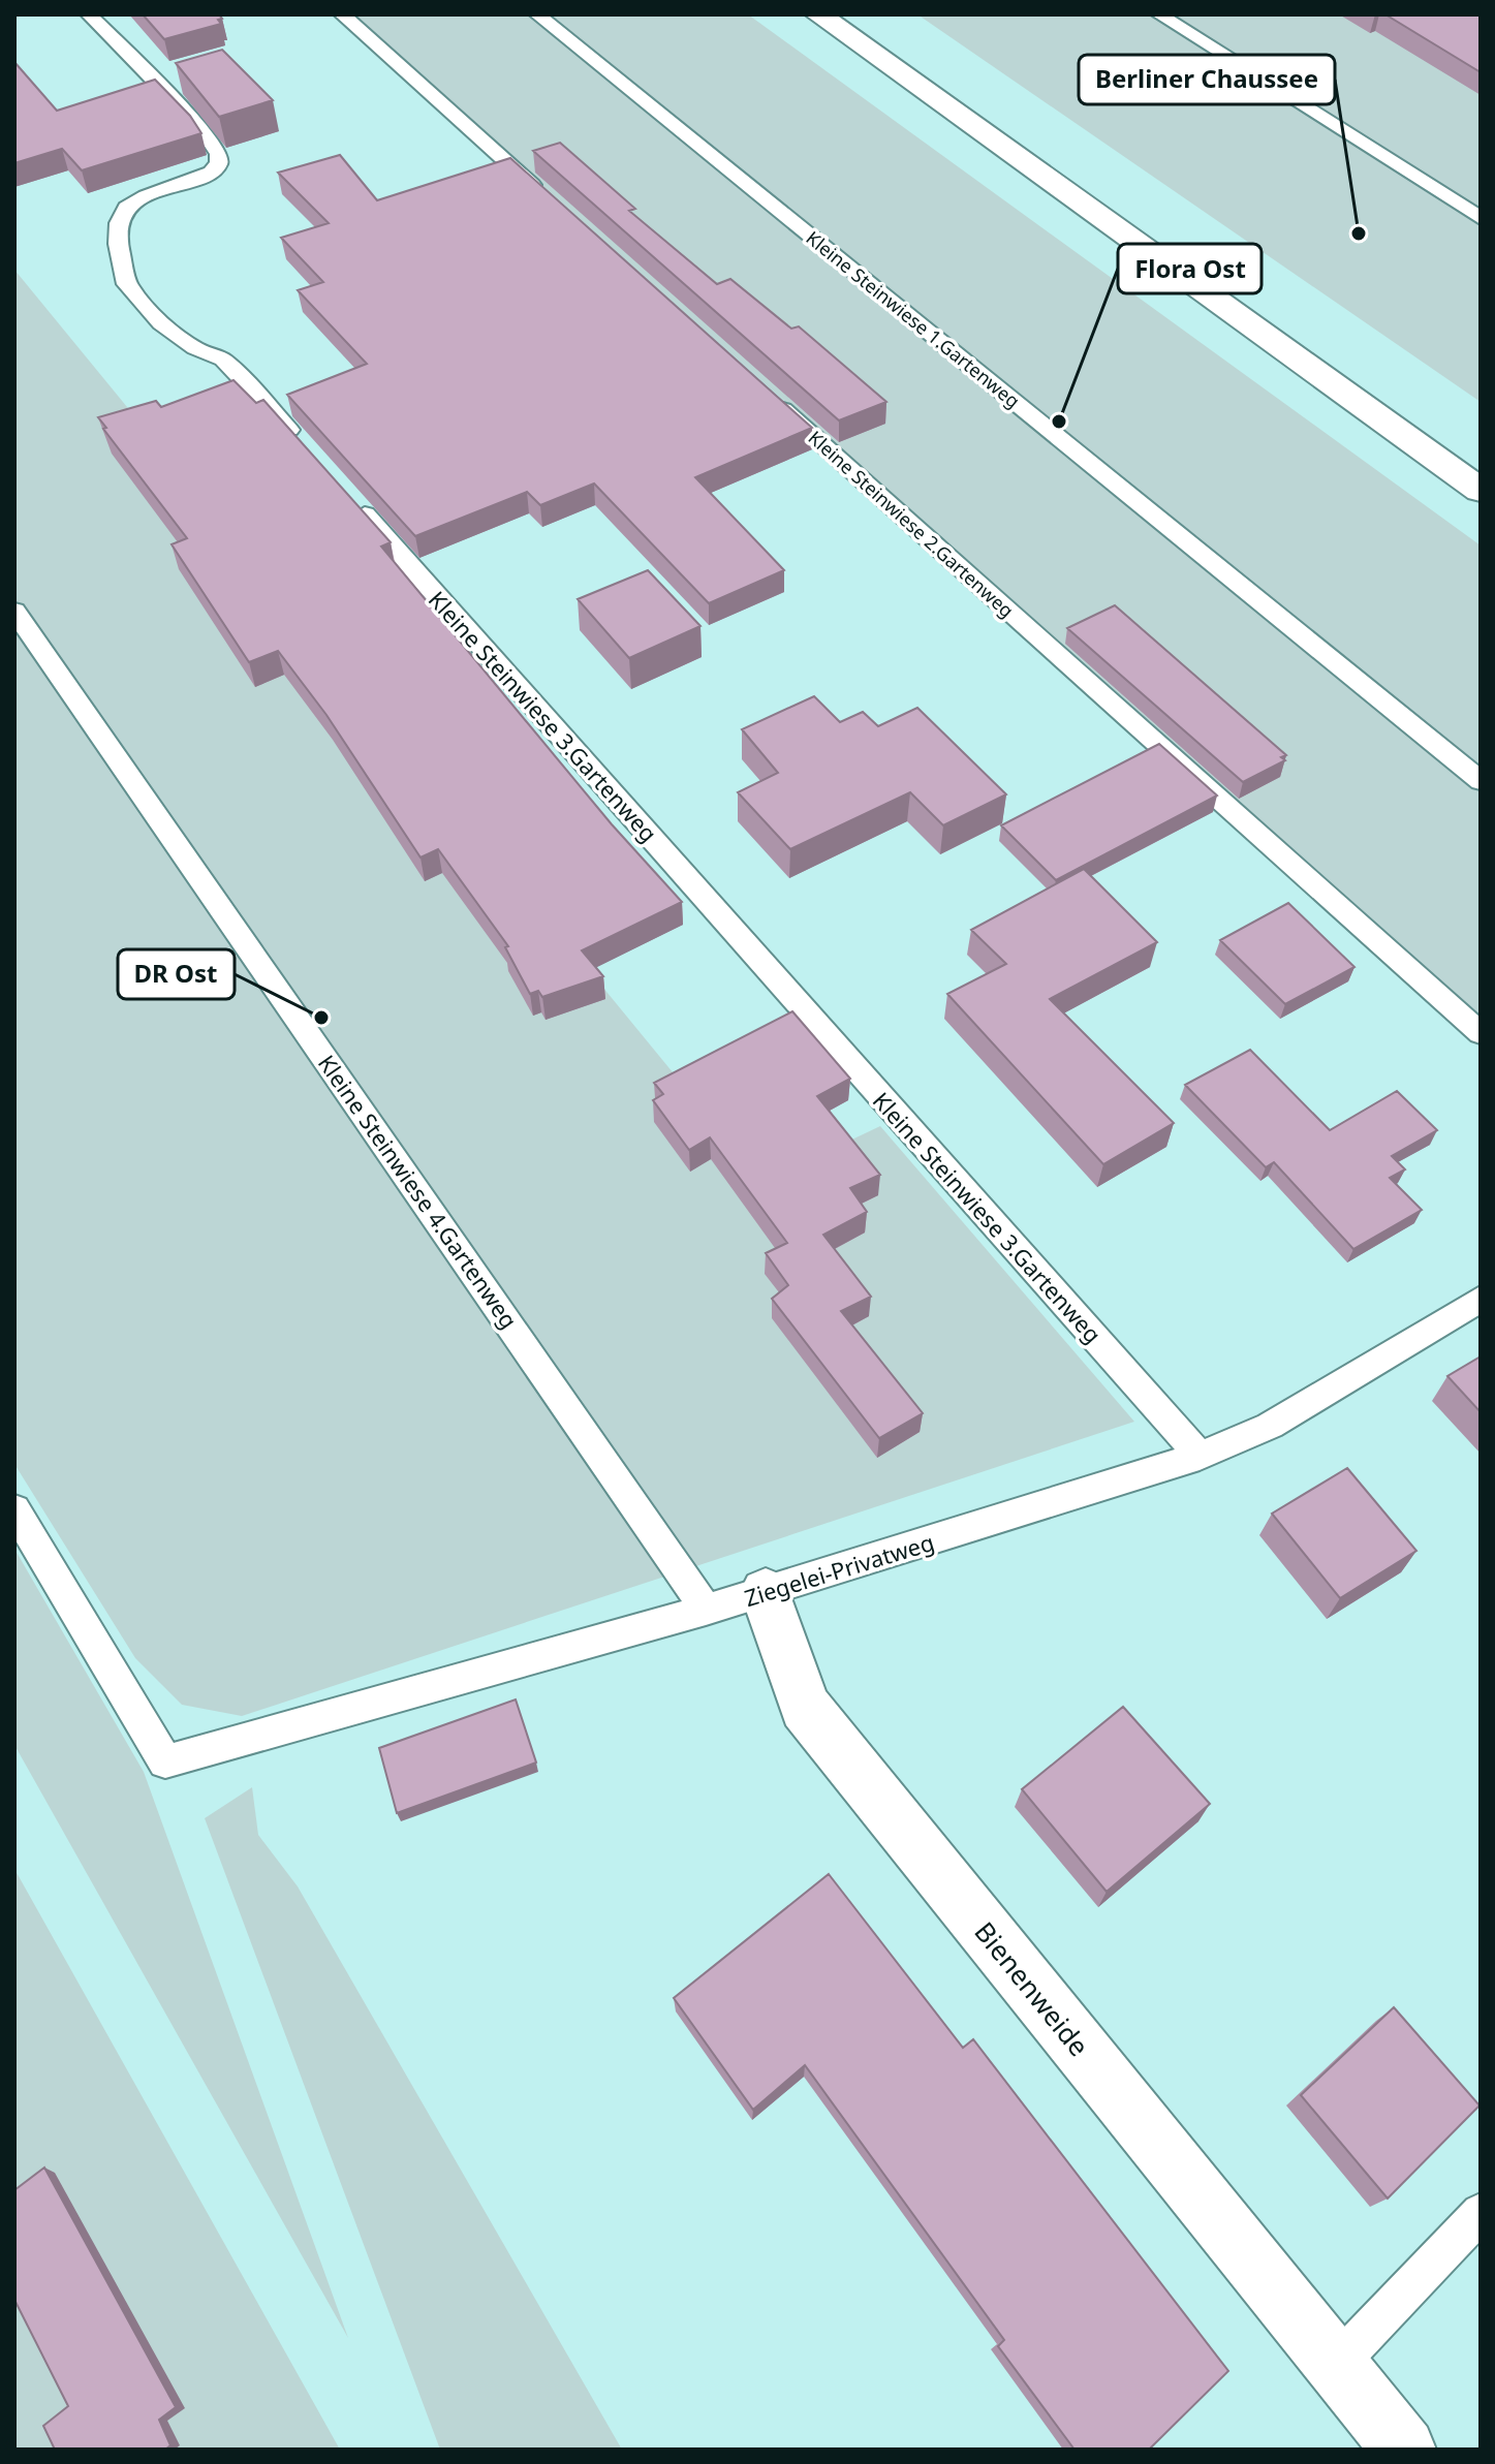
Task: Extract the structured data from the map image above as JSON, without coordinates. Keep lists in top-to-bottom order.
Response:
{
  "streets": {
    "main road": ["Bienenweide"],
    "lane": [
      "Kleine Steinwiese 1.Gartenweg",
      "Kleine Steinwiese 2.Gartenweg",
      "Kleine Steinwiese 3.Gartenweg",
      "Kleine Steinwiese 4.Gartenweg",
      "Ziegelei-Privatweg"
    ]
  },
  "crossings": [
    ["Kleine Steinwiese 3.Gartenweg", "Ziegelei-Privatweg"],
    ["Kleine Steinwiese 4.Gartenweg", "Ziegelei-Privatweg"],
    ["Ziegelei-Privatweg", "Bienenweide"]
  ],
  "places": ["Berliner Chaussee", "Flora Ost", "DR Ost"]
}
